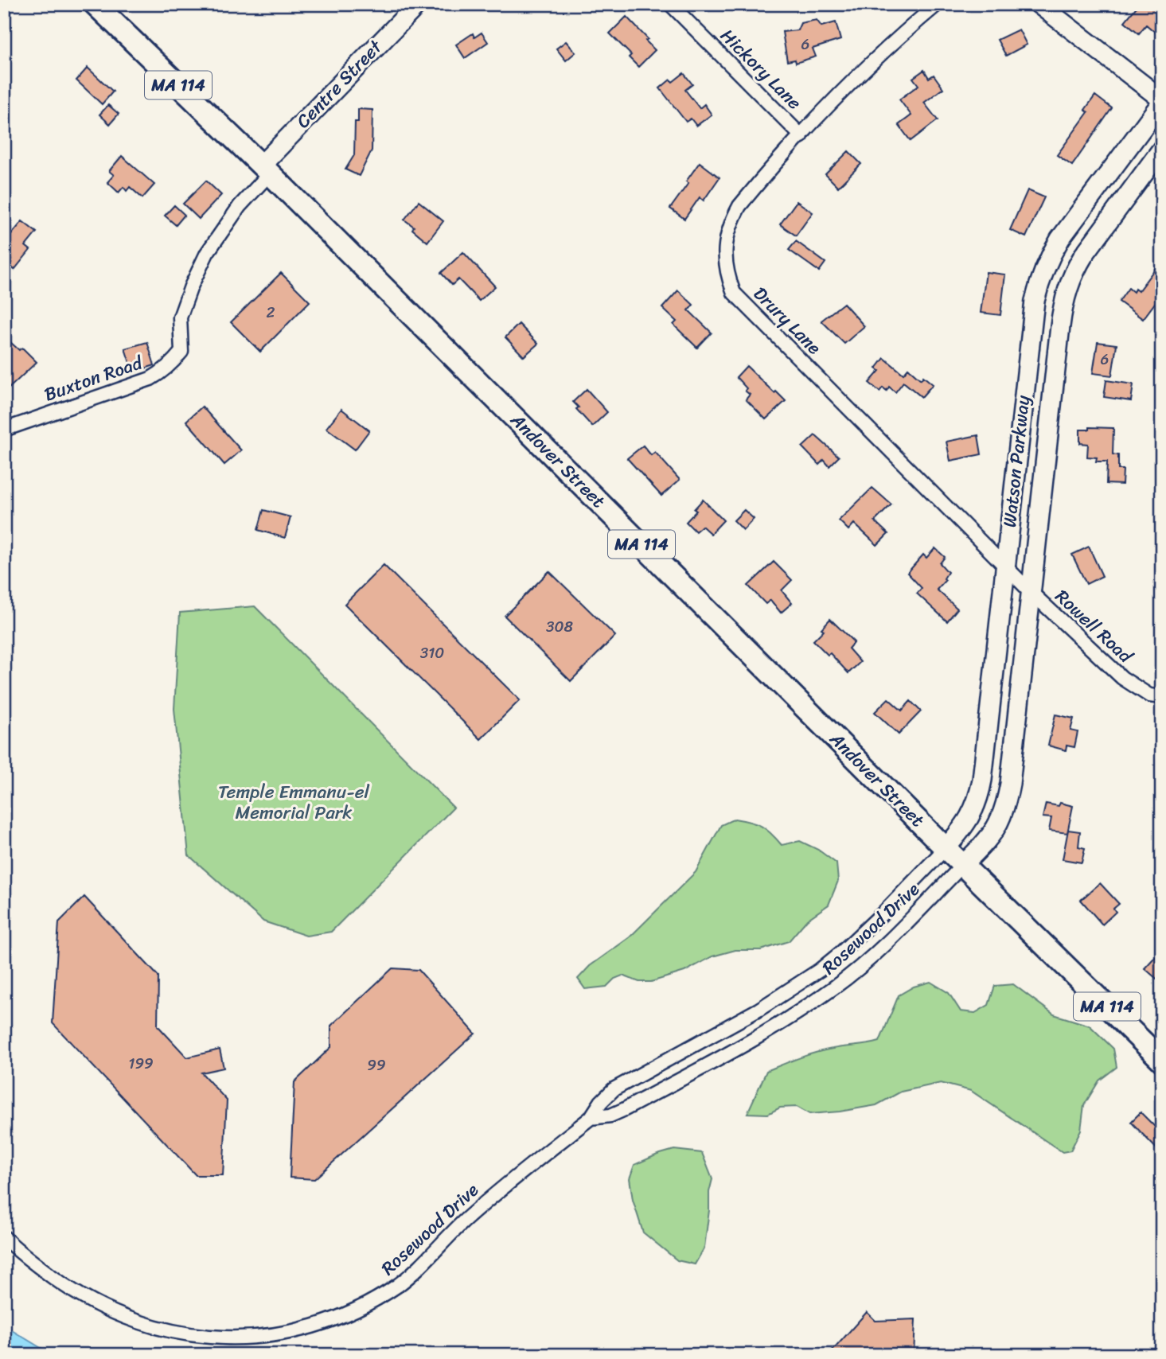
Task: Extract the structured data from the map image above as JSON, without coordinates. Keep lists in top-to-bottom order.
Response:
{
  "streets": {
    "highway": ["MA 114", "Andover Street"],
    "main road": ["Centre Street", "Watson Parkway"],
    "street": [
      "Hickory Lane",
      "Drury Lane",
      "Buxton Road",
      "Rowell Road",
      "Rosewood Drive"
    ]
  },
  "crossings": [
    ["Hickory Lane", "Drury Lane"],
    ["Centre Street", "Buxton Road"],
    ["Centre Street", "Andover Street"],
    ["Drury Lane", "Watson Parkway"],
    ["Drury Lane", "Rowell Road"],
    ["Buxton Road", "Andover Street"],
    ["Andover Street", "Watson Parkway"],
    ["Andover Street", "Rosewood Drive"],
    ["Watson Parkway", "Rowell Road"],
    ["Watson Parkway", "Rosewood Drive"]
  ],
  "parks": ["Temple Emmanu-el Memorial Park"],
  "house_numbers": [
    "6",
    "2",
    "6",
    "308",
    "310",
    "199",
    "99"
  ]
}
